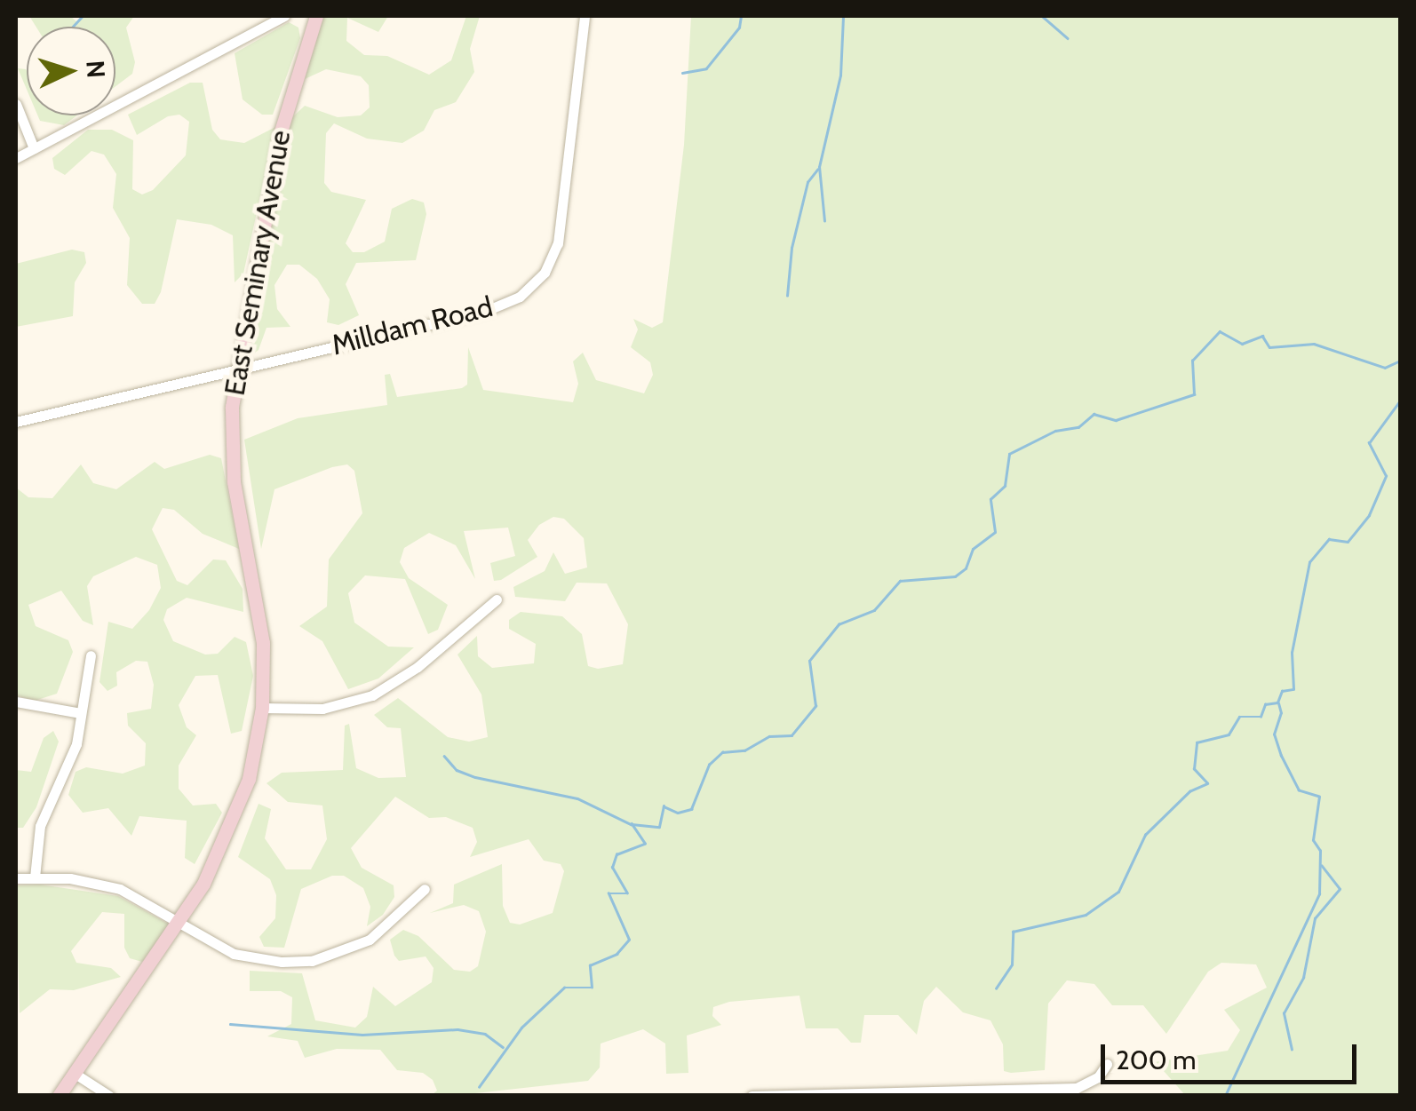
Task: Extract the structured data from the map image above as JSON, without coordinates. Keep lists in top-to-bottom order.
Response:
{
  "streets": {
    "street": ["East Seminary Avenue", "Milldam Road"]
  },
  "crossings": [
    ["East Seminary Avenue", "Milldam Road"]
  ],
  "scale_bar": "200 m",
  "north": "right"
}
